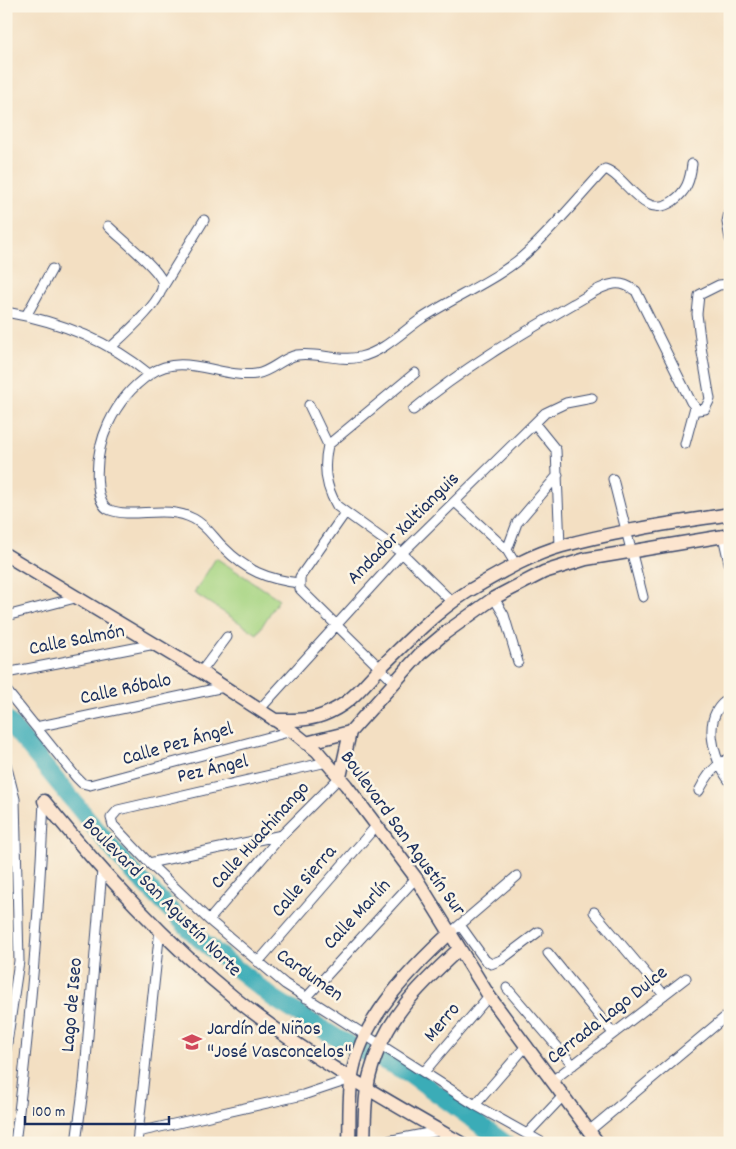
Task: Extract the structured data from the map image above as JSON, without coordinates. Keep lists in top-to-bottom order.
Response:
{
  "streets": {
    "main road": ["Boulevard San Agustín Sur", "Boulevard San Agustín Norte"],
    "street": [
      "Andador Xaltianguis",
      "Calle Salmón",
      "Calle Róbalo",
      "Calle Pez Ángel",
      "Pez Ángel",
      "Calle Huachinango",
      "Calle Sierra",
      "Calle Marlín",
      "Cardumen",
      "Lago de Iseo",
      "Cerrada Lago Dulce",
      "Merro"
    ]
  },
  "crossings": [
    ["Andador Xaltianguis", "Boulevard San Agustín Sur"],
    ["Calle Salmón", "Boulevard San Agustín Sur"],
    ["Calle Róbalo", "Calle Pez Ángel"],
    ["Calle Róbalo", "Boulevard San Agustín Sur"],
    ["Calle Pez Ángel", "Boulevard San Agustín Sur"],
    ["Pez Ángel", "Boulevard San Agustín Sur"],
    ["Pez Ángel", "Cardumen"],
    ["Boulevard San Agustín Sur", "Calle Huachinango"],
    ["Boulevard San Agustín Sur", "Calle Sierra"],
    ["Boulevard San Agustín Sur", "Calle Marlín"],
    ["Boulevard San Agustín Sur", "Cerrada Lago Dulce"],
    ["Boulevard San Agustín Sur", "Merro"],
    ["Calle Huachinango", "Cardumen"],
    ["Calle Sierra", "Cardumen"],
    ["Boulevard San Agustín Norte", "Lago de Iseo"],
    ["Calle Marlín", "Cardumen"],
    ["Cardumen", "Merro"]
  ],
  "places": {
    "school or university": ["Jardín de Niños \"José Vasconcelos\""]
  },
  "scale_bar": "100 m"
}
